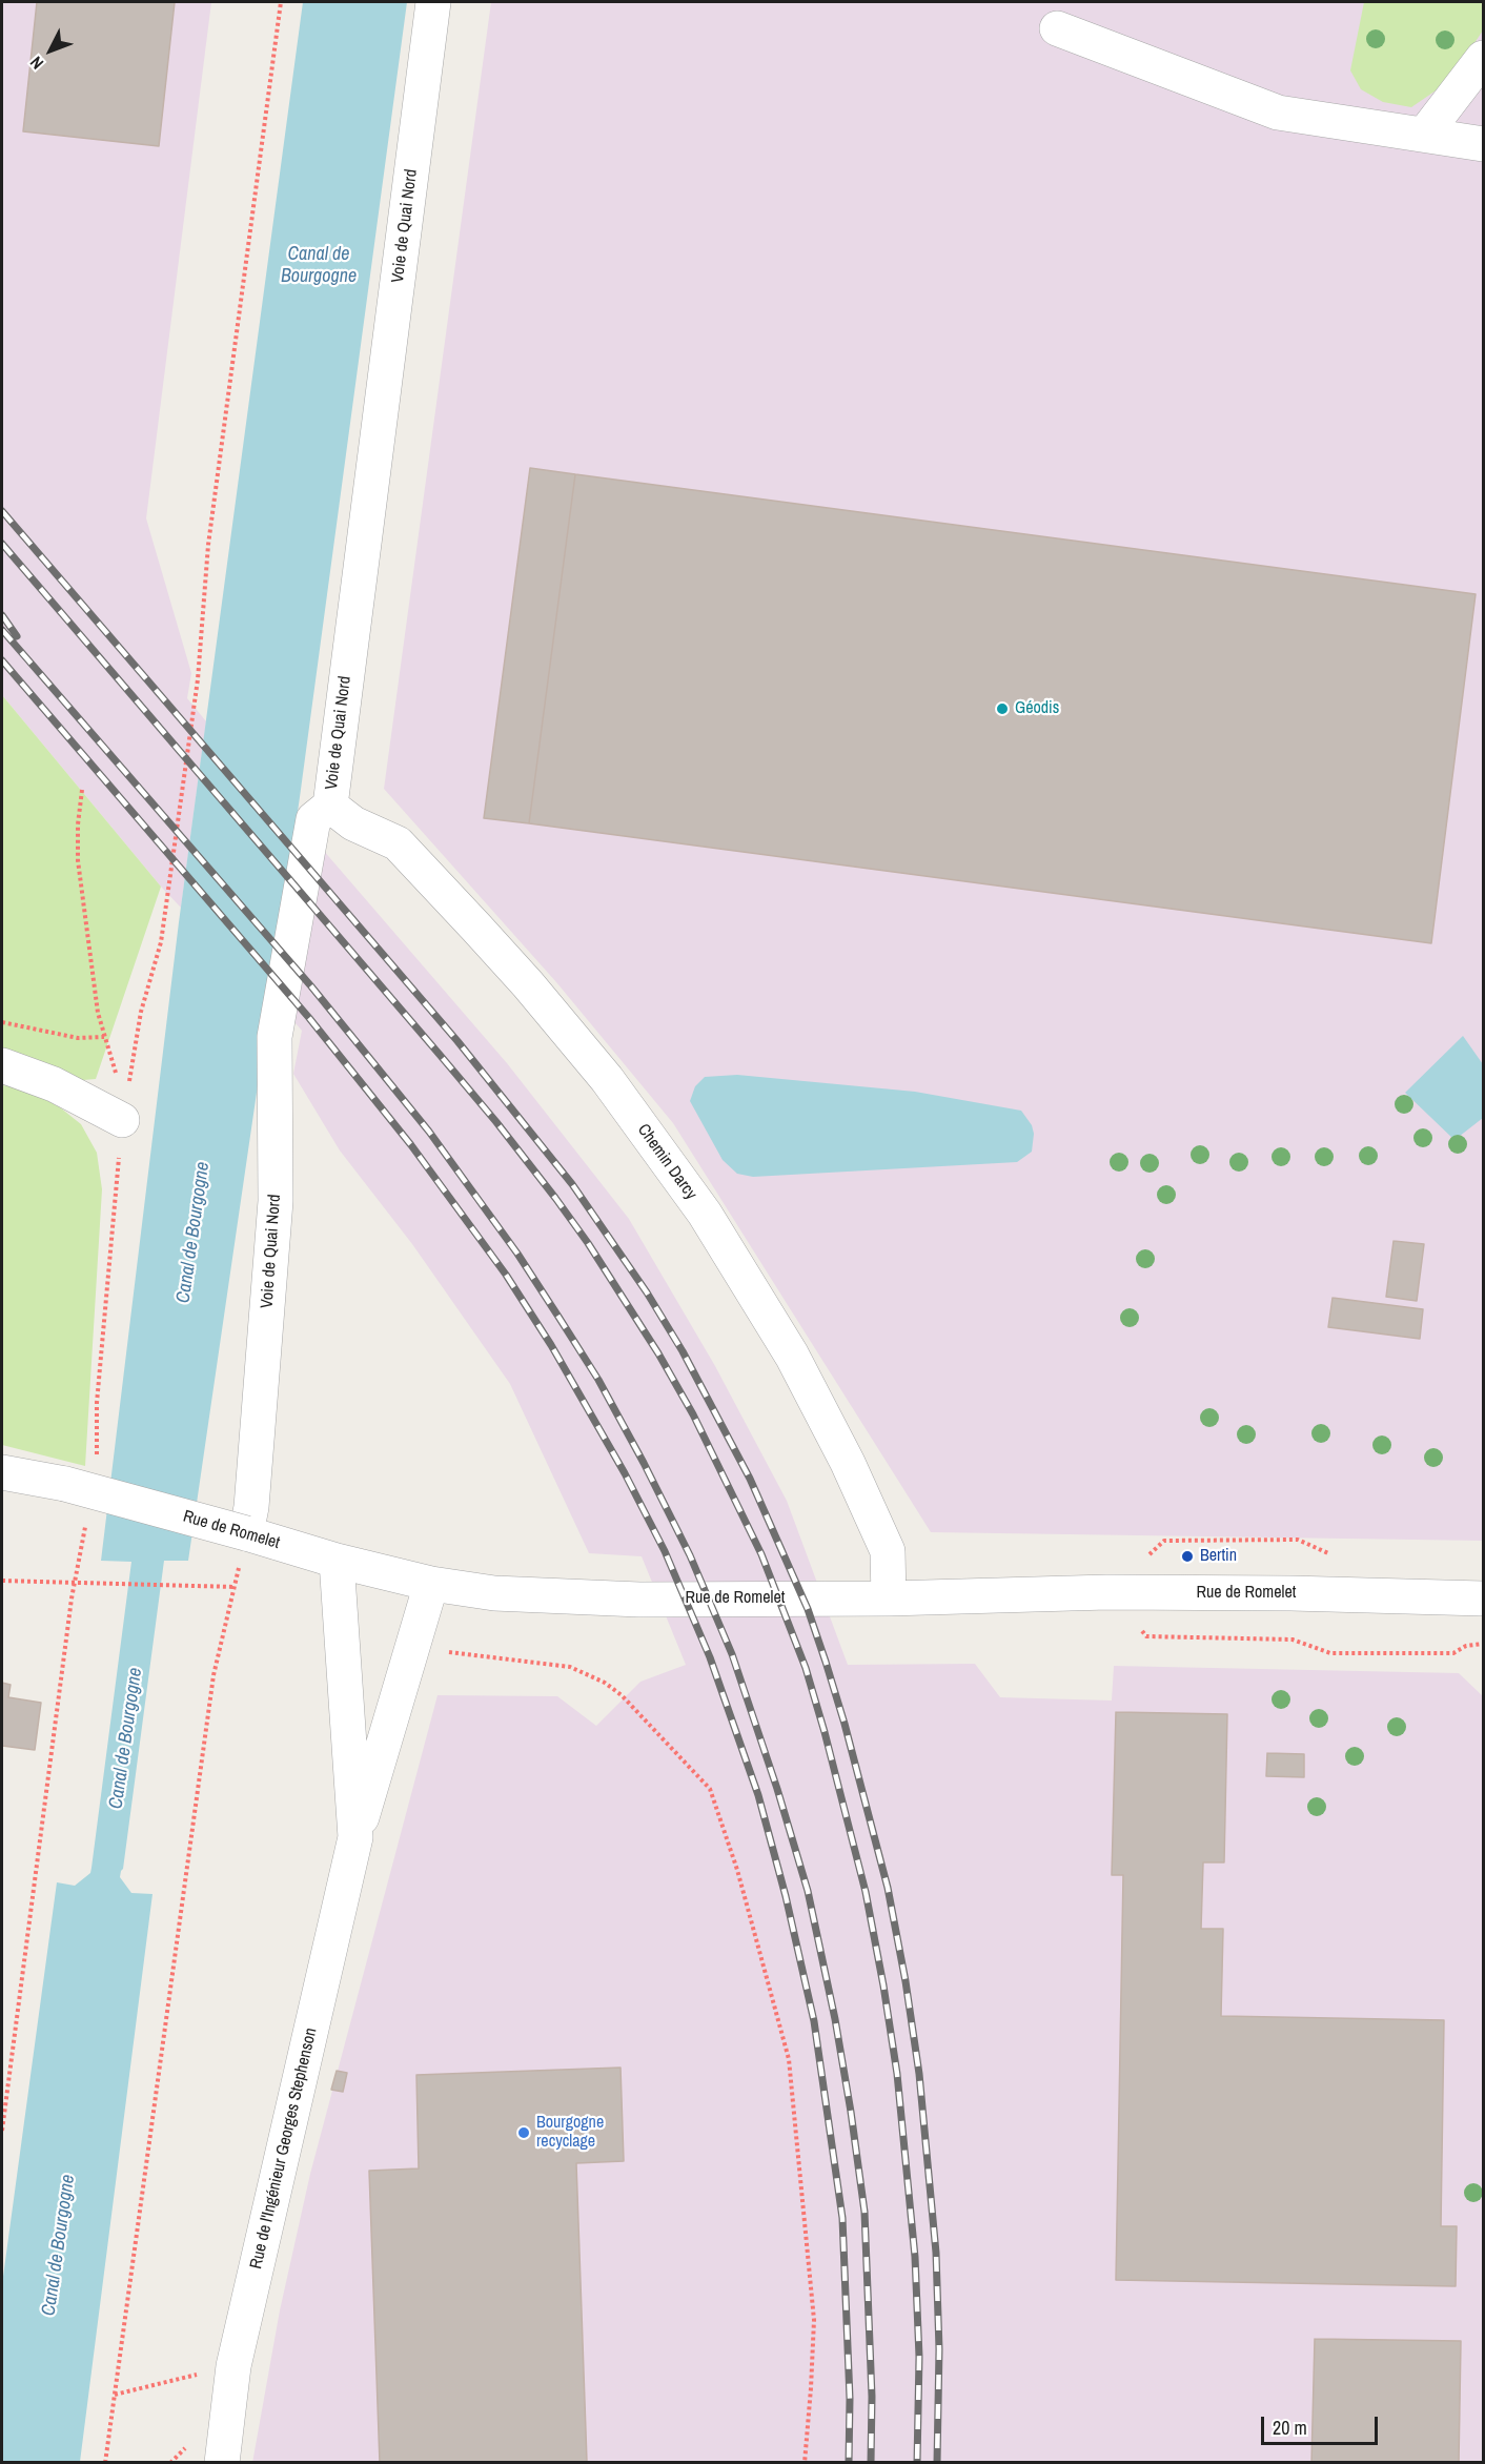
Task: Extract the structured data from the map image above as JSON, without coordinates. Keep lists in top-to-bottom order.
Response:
{
  "streets": {
    "street": [
      "Voie de Quai Nord",
      "Chemin Darcy",
      "Rue de Romelet",
      "Rue de l'Ingénieur Georges Stephenson"
    ]
  },
  "crossings": [
    ["Voie de Quai Nord", "Chemin Darcy"],
    ["Voie de Quai Nord", "Rue de Romelet"],
    ["Chemin Darcy", "Rue de Romelet"],
    ["Rue de Romelet", "Rue de l'Ingénieur Georges Stephenson"]
  ],
  "water": ["Canal de Bourgogne"],
  "places": ["Géodis", "Bertin", "Bourgogne recyclage"],
  "scale_bar": "20 m",
  "north": "bottom left"
}
